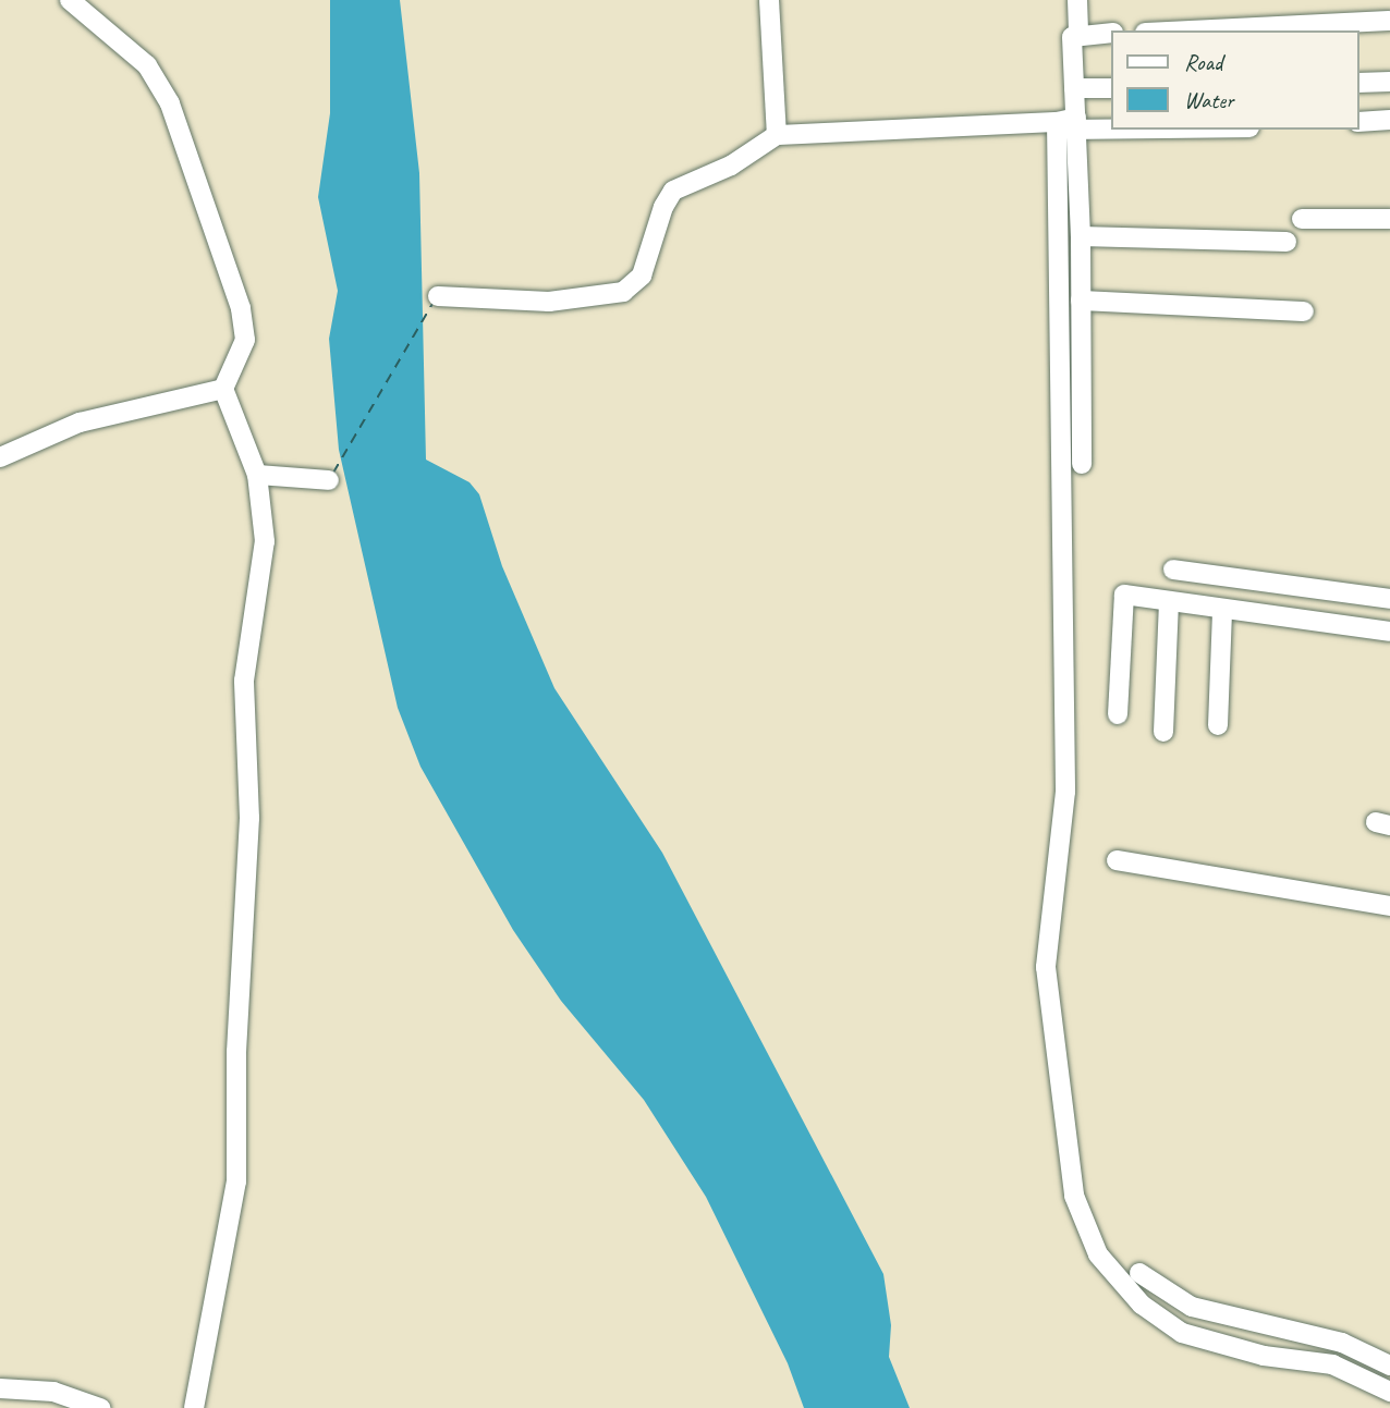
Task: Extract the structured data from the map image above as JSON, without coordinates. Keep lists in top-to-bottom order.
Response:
{
  "legend": ["Road", "Water"]
}
